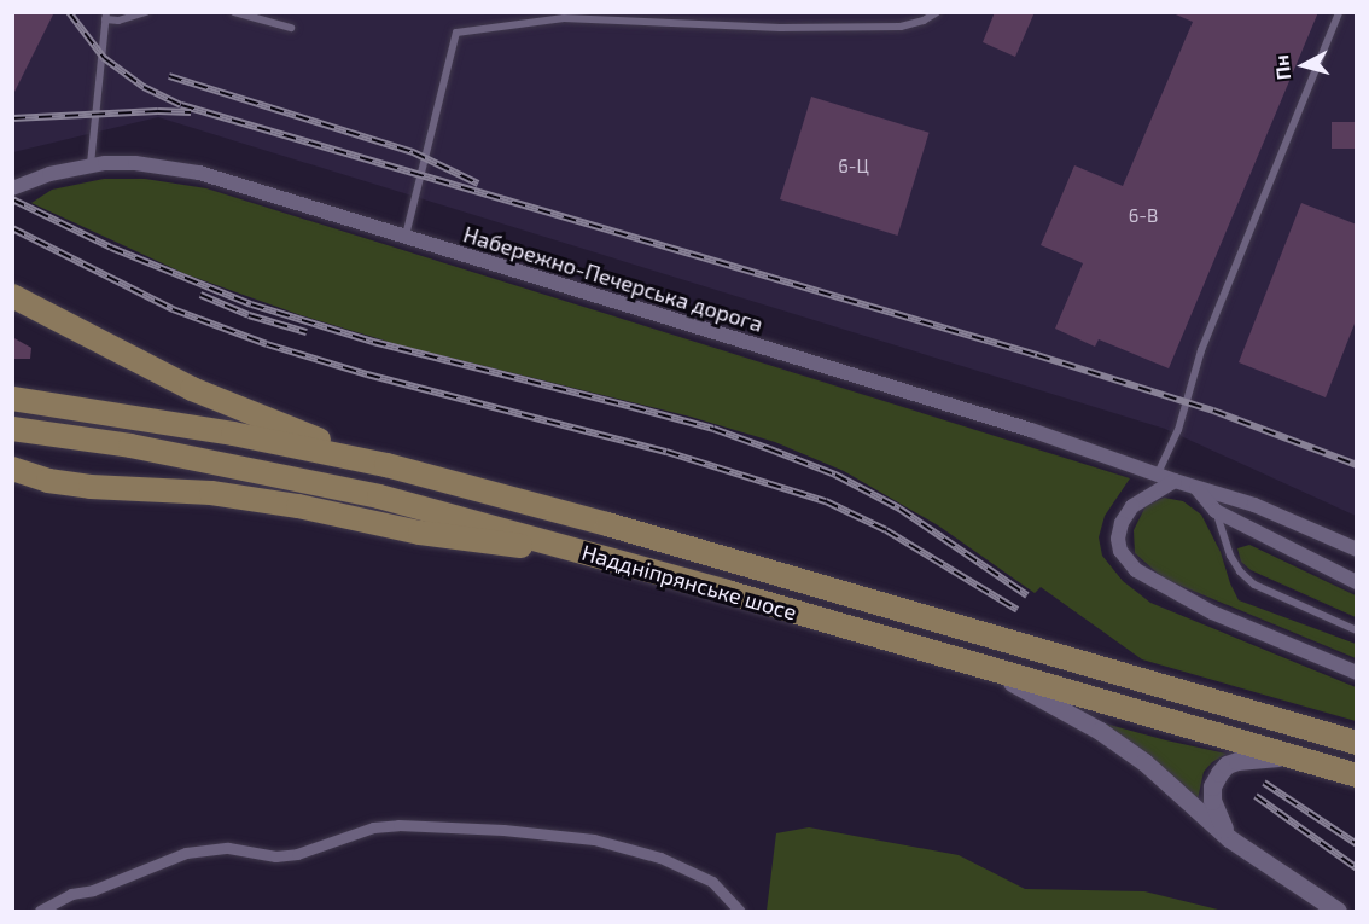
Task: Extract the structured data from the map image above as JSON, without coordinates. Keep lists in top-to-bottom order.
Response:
{
  "streets": {
    "main road": ["Наддніпрянське шосе"],
    "street": ["Набережно-Печерська дорога"]
  },
  "house_numbers": ["6-Ц", "6-В"],
  "north": "left"
}
